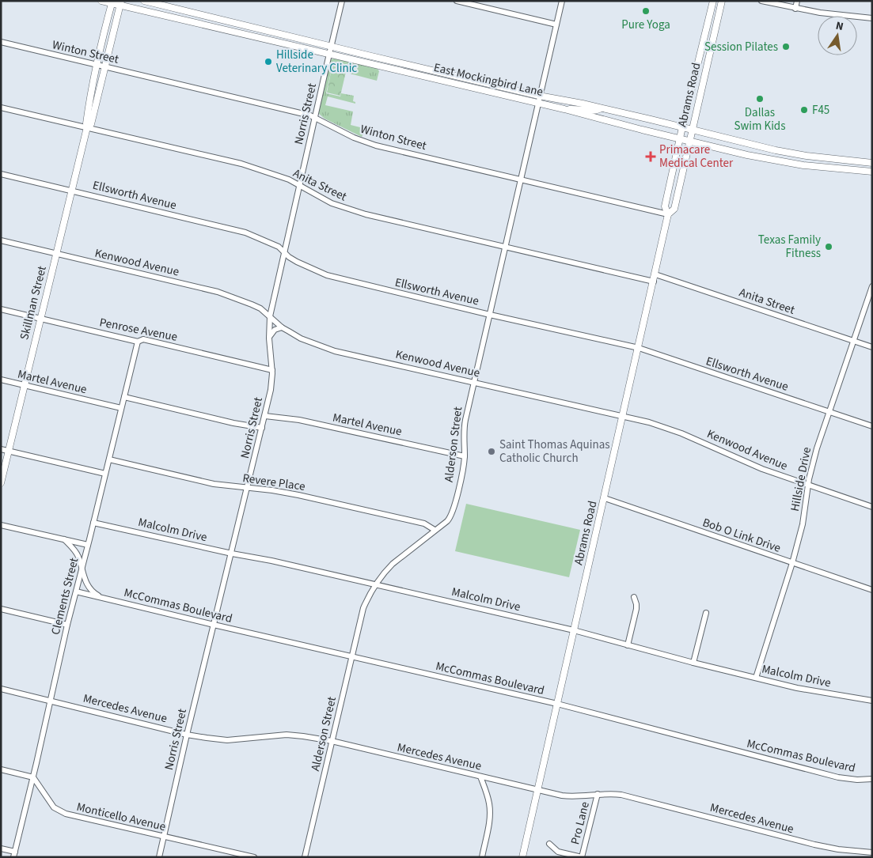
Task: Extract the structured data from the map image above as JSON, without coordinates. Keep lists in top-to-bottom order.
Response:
{
  "streets": {
    "main road": ["East Mockingbird Lane", "Abrams Road", "Skillman Street"],
    "street": [
      "Winton Street",
      "Norris Street",
      "Anita Street",
      "Ellsworth Avenue",
      "Kenwood Avenue",
      "Penrose Avenue",
      "Martel Avenue",
      "Alderson Street",
      "Hillside Drive",
      "Revere Place",
      "Malcolm Drive",
      "Bob O Link Drive",
      "Clements Street",
      "McCommas Boulevard",
      "Mercedes Avenue",
      "Monticello Avenue",
      "Pro Lane"
    ]
  },
  "crossings": [
    ["Winton Street", "Abrams Road"],
    ["Winton Street", "Norris Street"],
    ["Winton Street", "Skillman Street"],
    ["Winton Street", "Alderson Street"],
    ["East Mockingbird Lane", "Abrams Road"],
    ["East Mockingbird Lane", "Norris Street"],
    ["East Mockingbird Lane", "Skillman Street"],
    ["East Mockingbird Lane", "Alderson Street"],
    ["Abrams Road", "Anita Street"],
    ["Abrams Road", "Ellsworth Avenue"],
    ["Abrams Road", "Kenwood Avenue"],
    ["Abrams Road", "Malcolm Drive"],
    ["Abrams Road", "Bob O Link Drive"],
    ["Abrams Road", "McCommas Boulevard"],
    ["Abrams Road", "Mercedes Avenue"],
    ["Norris Street", "Anita Street"],
    ["Norris Street", "Ellsworth Avenue"],
    ["Norris Street", "Kenwood Avenue"],
    ["Norris Street", "Penrose Avenue"],
    ["Norris Street", "Martel Avenue"],
    ["Norris Street", "Revere Place"],
    ["Norris Street", "Malcolm Drive"],
    ["Norris Street", "McCommas Boulevard"],
    ["Norris Street", "Mercedes Avenue"],
    ["Norris Street", "Monticello Avenue"],
    ["Anita Street", "Skillman Street"],
    ["Anita Street", "Alderson Street"],
    ["Anita Street", "Hillside Drive"],
    ["Ellsworth Avenue", "Skillman Street"],
    ["Ellsworth Avenue", "Alderson Street"],
    ["Ellsworth Avenue", "Hillside Drive"],
    ["Kenwood Avenue", "Skillman Street"],
    ["Kenwood Avenue", "Alderson Street"],
    ["Kenwood Avenue", "Hillside Drive"],
    ["Skillman Street", "Penrose Avenue"],
    ["Skillman Street", "Martel Avenue"],
    ["Penrose Avenue", "Clements Street"],
    ["Martel Avenue", "Alderson Street"],
    ["Martel Avenue", "Clements Street"],
    ["Alderson Street", "Revere Place"],
    ["Alderson Street", "Malcolm Drive"],
    ["Alderson Street", "McCommas Boulevard"],
    ["Alderson Street", "Mercedes Avenue"],
    ["Hillside Drive", "Malcolm Drive"],
    ["Hillside Drive", "Bob O Link Drive"],
    ["Revere Place", "Clements Street"],
    ["Malcolm Drive", "Clements Street"],
    ["Clements Street", "McCommas Boulevard"],
    ["Clements Street", "Mercedes Avenue"],
    ["Clements Street", "Monticello Avenue"],
    ["Mercedes Avenue", "Pro Lane"]
  ],
  "places": {
    "other": [
      "Pure Yoga",
      "Session Pilates",
      "Hillside Veterinary Clinic",
      "Dallas Swim Kids",
      "F45",
      "Texas Family Fitness",
      "Saint Thomas Aquinas Catholic Church"
    ],
    "health": ["Primacare Medical Center"]
  },
  "north": "top"
}
